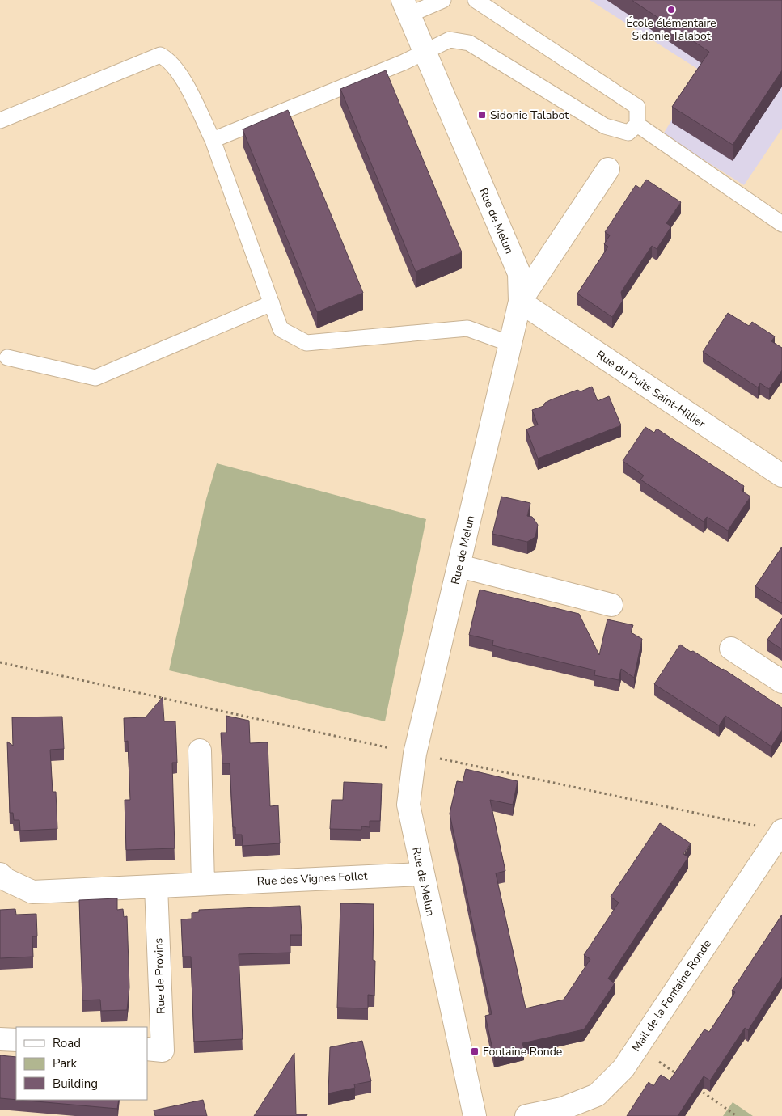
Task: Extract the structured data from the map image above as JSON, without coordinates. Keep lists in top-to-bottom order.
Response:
{
  "streets": {
    "street": [
      "Rue de Melun",
      "Rue du Puits Saint-Hillier",
      "Rue des Vignes Follet",
      "Rue de Provins",
      "Mail de la Fontaine Ronde"
    ]
  },
  "crossings": [
    ["Rue de Melun", "Rue du Puits Saint-Hillier"],
    ["Rue de Melun", "Rue des Vignes Follet"],
    ["Rue des Vignes Follet", "Rue de Provins"]
  ],
  "places": {
    "other": ["École élémentaire Sidonie Talabot"],
    "transit": ["Sidonie Talabot", "Fontaine Ronde"]
  },
  "legend": ["Road", "Park", "Building"]
}
